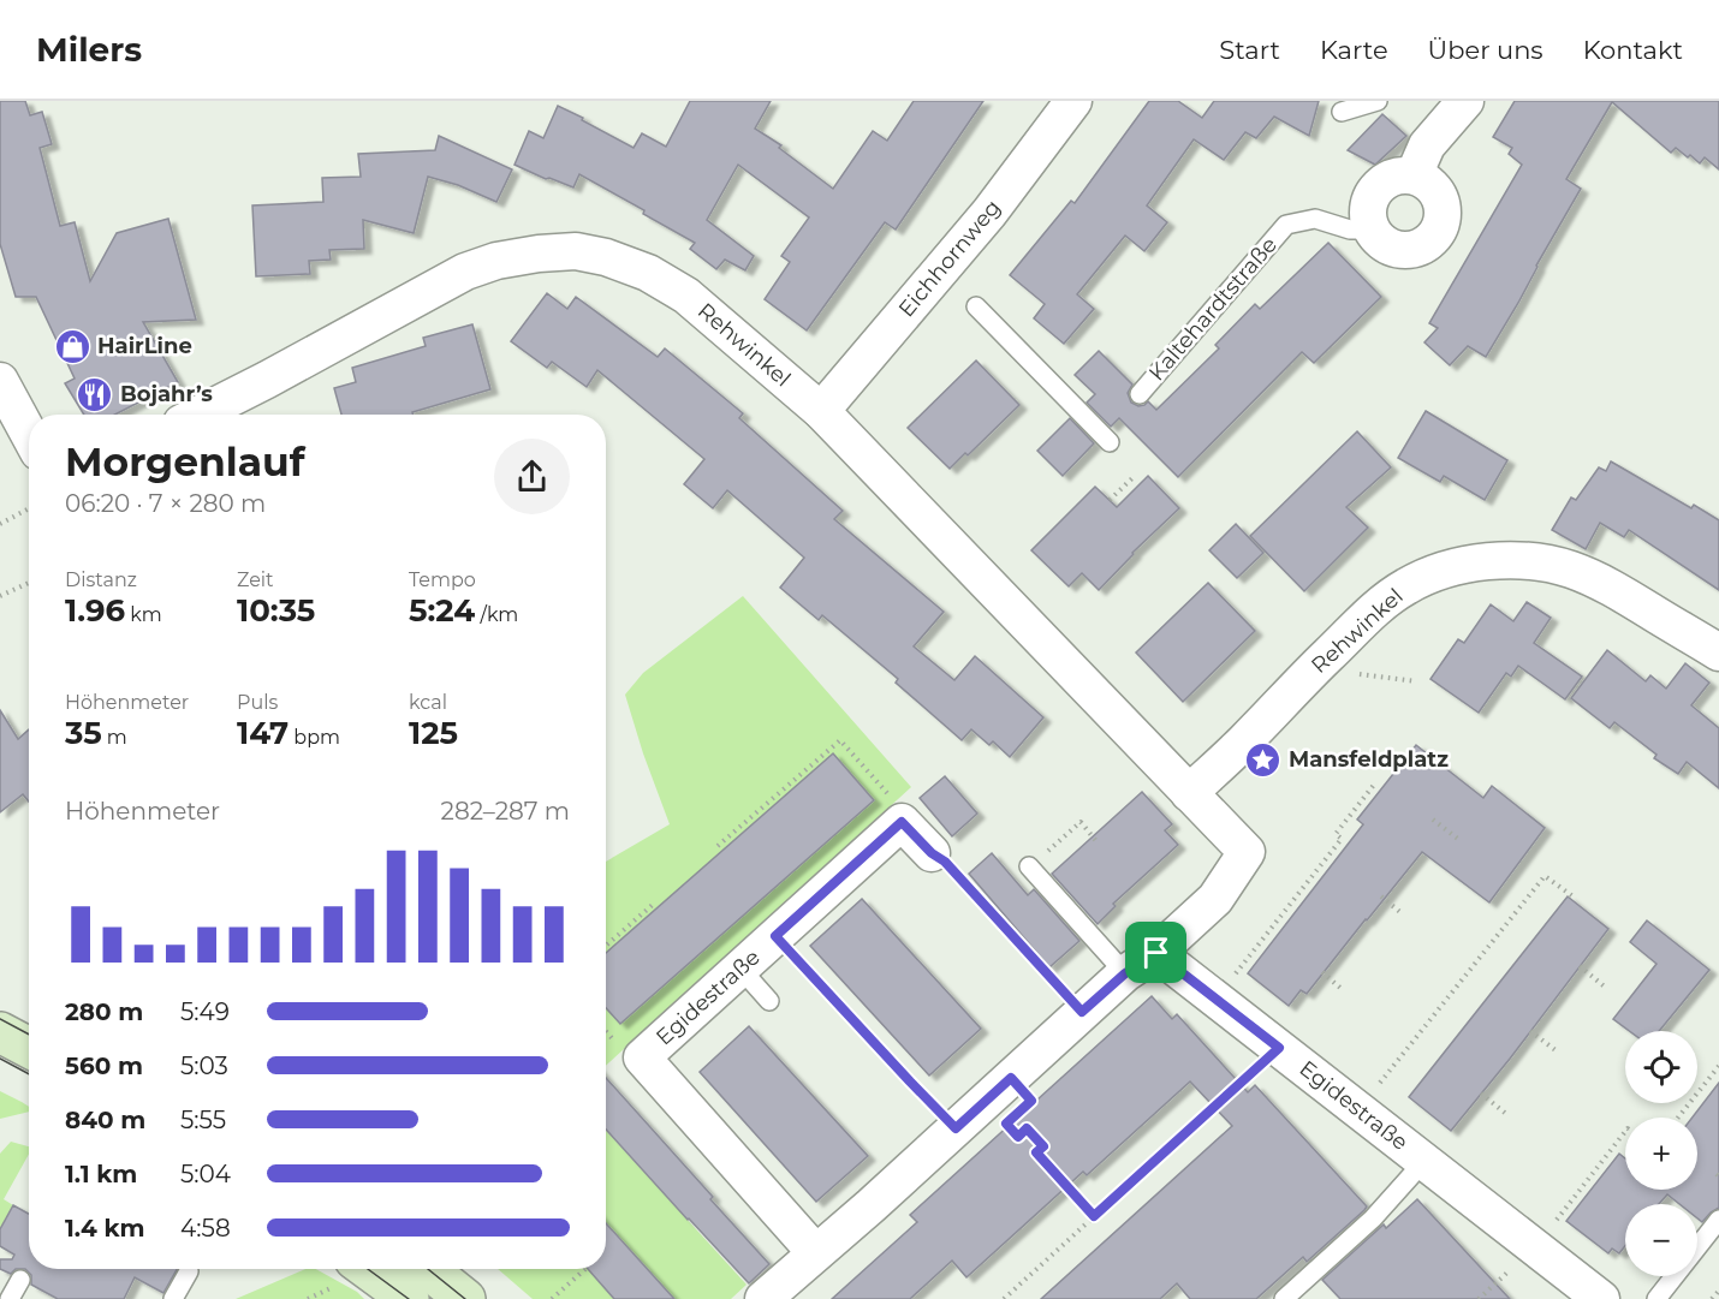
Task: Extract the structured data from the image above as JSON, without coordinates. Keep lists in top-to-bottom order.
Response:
{
  "streets": {
    "street": [
      "Eichhornweg",
      "Kaltehardtstraße",
      "Rehwinkel",
      "Egidestraße"
    ]
  },
  "crossings": [
    ["Eichhornweg", "Rehwinkel"],
    ["Rehwinkel", "Egidestraße"]
  ],
  "places": {
    "shop": ["HairLine"],
    "restaurant": ["Bojahr’s"],
    "place": ["Mansfeldplatz"]
  },
  "page": {
    "header": "Milers",
    "nav": [
      "Start",
      "Karte",
      "Über uns",
      "Kontakt"
    ],
    "heading": ["Morgenlauf", "06:20 · 7 × 280 m"],
    "stats": [
      ["Distanz", "1.96 km"],
      ["Zeit", "10:35"],
      ["Tempo", "5:24 /km"],
      ["Höhenmeter", "35 m"],
      ["Puls", "147 bpm"],
      ["kcal", "125"]
    ],
    "chart": ["Höhenmeter", "282–287 m"],
    "list": [
      {
        "name": "280 m",
        "note": "5:49"
      },
      {
        "name": "560 m",
        "note": "5:03"
      },
      {
        "name": "840 m",
        "note": "5:55"
      },
      {
        "name": "1.1 km",
        "note": "5:04"
      },
      {
        "name": "1.4 km",
        "note": "4:58"
      }
    ],
    "map_buttons": ["+", "−"]
  }
}
